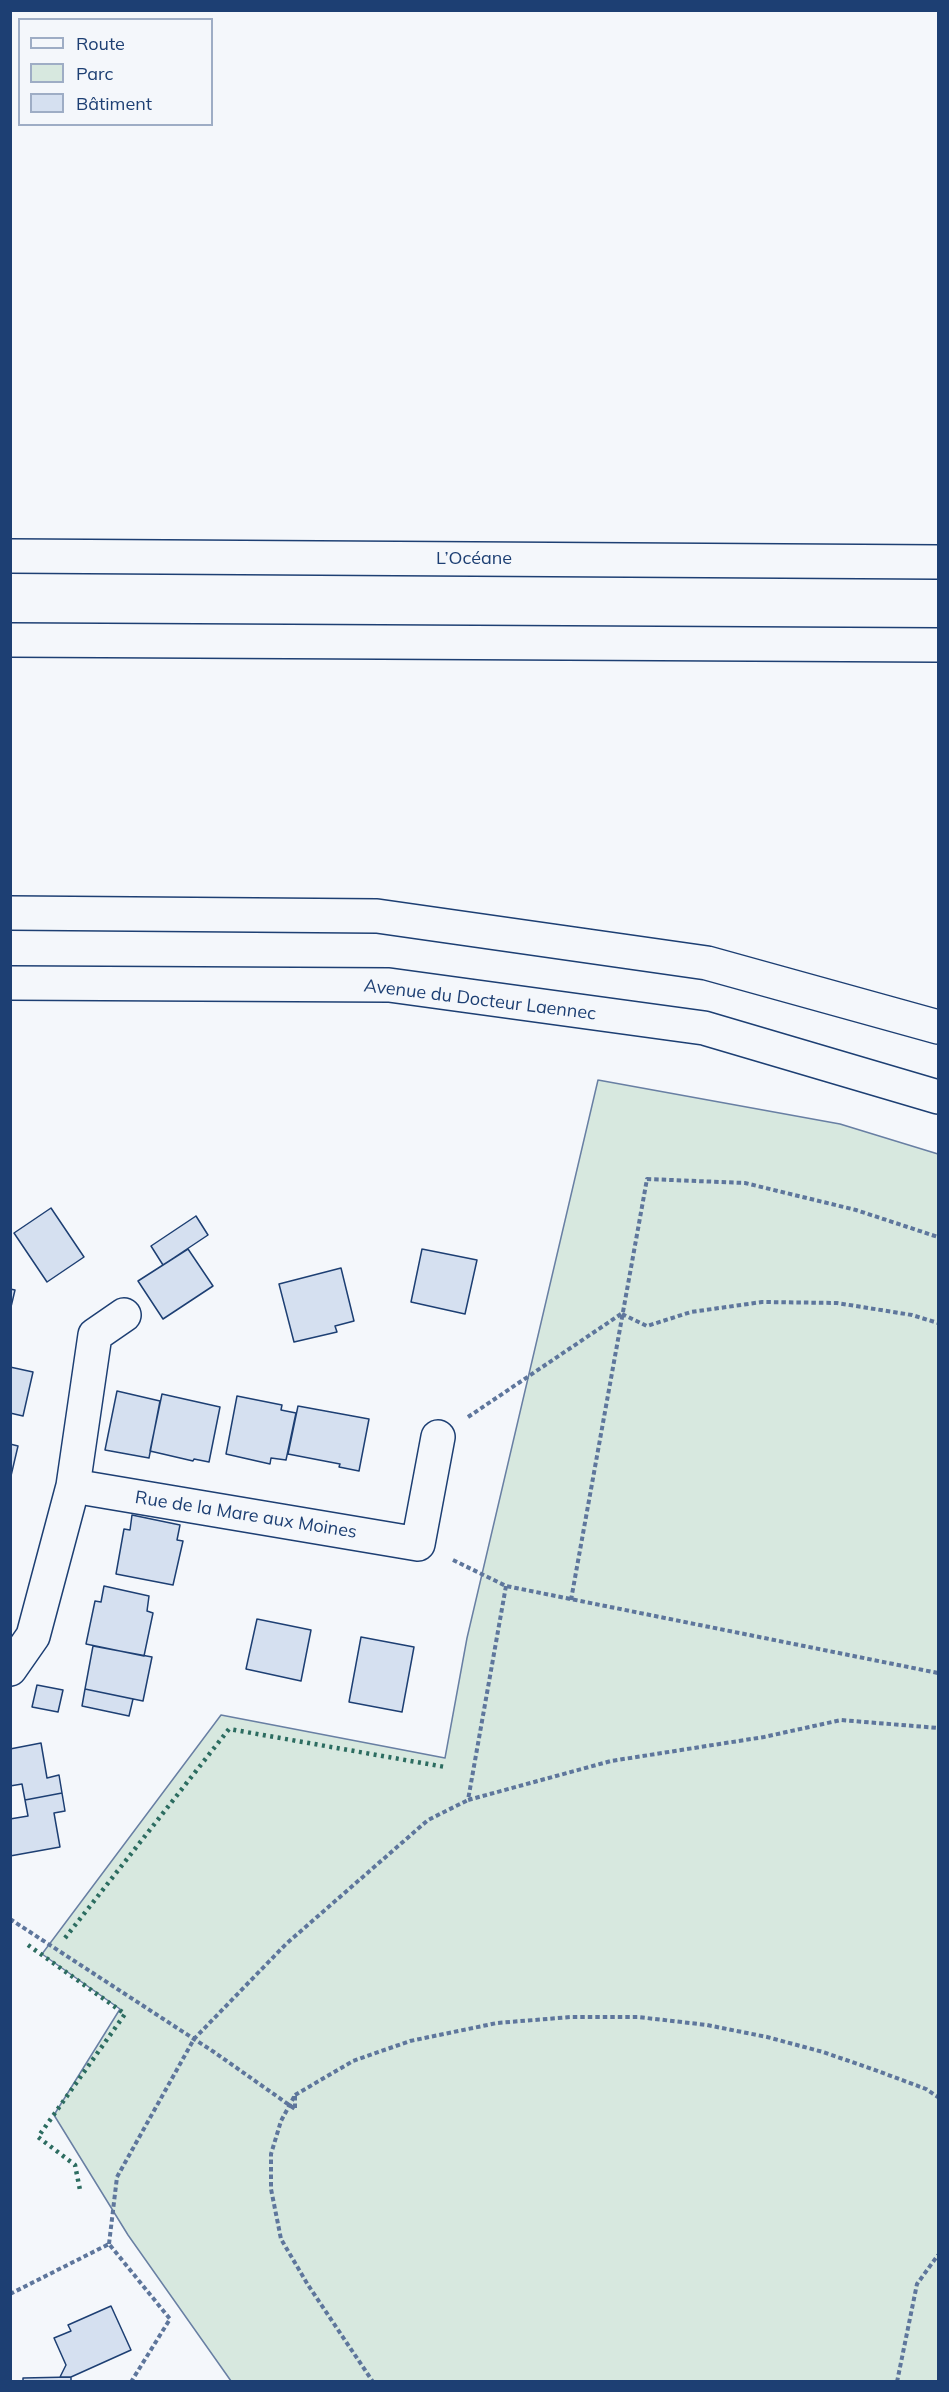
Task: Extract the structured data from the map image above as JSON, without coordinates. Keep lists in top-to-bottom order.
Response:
{
  "streets": {
    "main road": ["L’Océane", "Avenue du Docteur Laennec", "Rue de la Mare aux Moines"]
  },
  "legend": ["Route", "Parc", "Bâtiment"]
}
